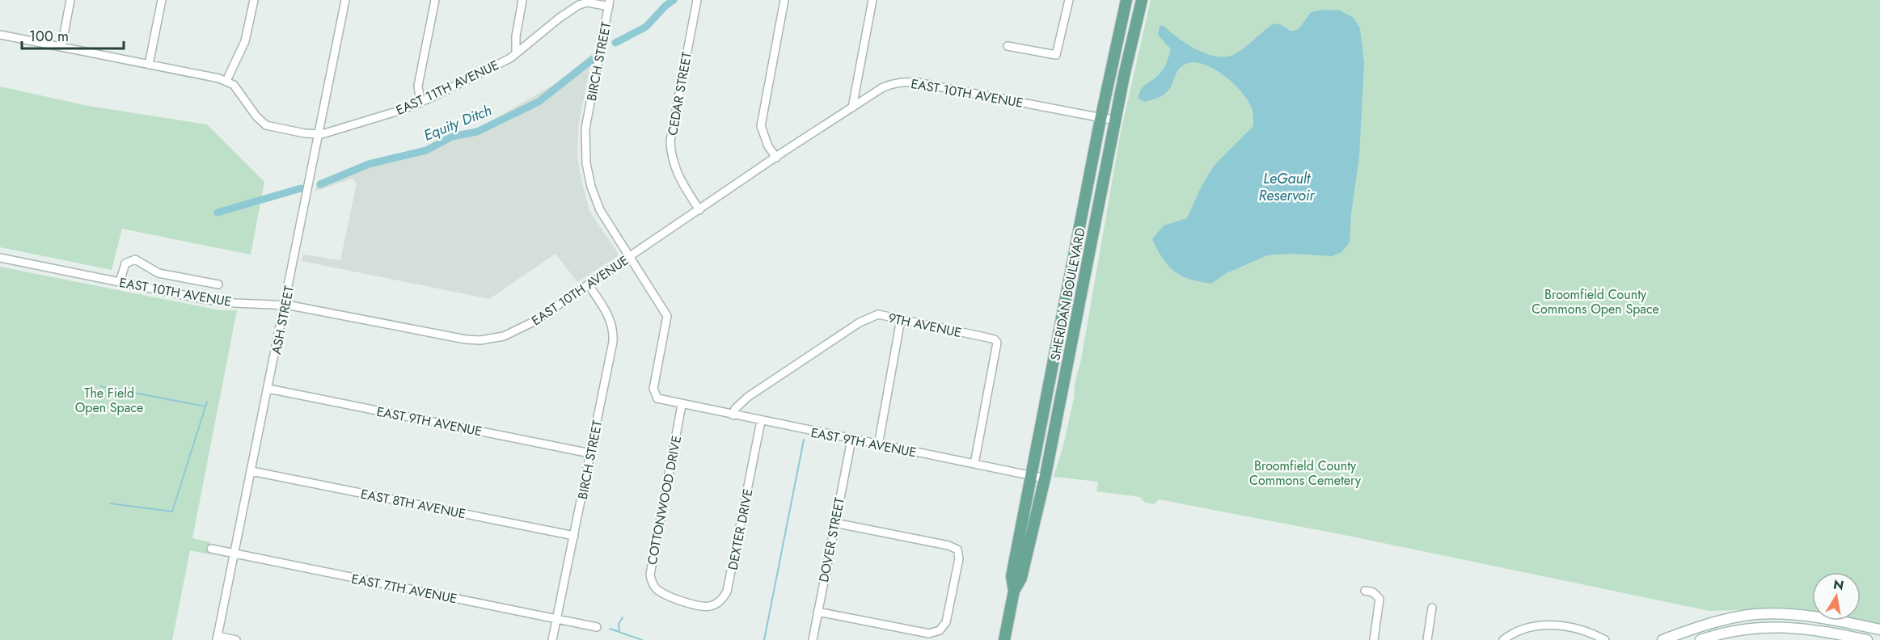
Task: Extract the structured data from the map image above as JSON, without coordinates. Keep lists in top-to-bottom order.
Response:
{
  "streets": {
    "main road": ["SHERIDAN BOULEVARD"],
    "street": [
      "BIRCH STREET",
      "EAST 11TH AVENUE",
      "EAST 10TH AVENUE",
      "CEDAR STREET",
      "ASH STREET",
      "9TH AVENUE",
      "EAST 9TH AVENUE",
      "COTTONWOOD DRIVE",
      "EAST 8TH AVENUE",
      "DEXTER DRIVE",
      "DOVER STREET",
      "EAST 7TH AVENUE"
    ]
  },
  "crossings": [
    ["BIRCH STREET", "EAST 11TH AVENUE"],
    ["BIRCH STREET", "EAST 10TH AVENUE"],
    ["BIRCH STREET", "EAST 9TH AVENUE"],
    ["BIRCH STREET", "COTTONWOOD DRIVE"],
    ["BIRCH STREET", "EAST 8TH AVENUE"],
    ["BIRCH STREET", "EAST 7TH AVENUE"],
    ["EAST 11TH AVENUE", "ASH STREET"],
    ["EAST 10TH AVENUE", "CEDAR STREET"],
    ["EAST 10TH AVENUE", "SHERIDAN BOULEVARD"],
    ["EAST 10TH AVENUE", "ASH STREET"],
    ["SHERIDAN BOULEVARD", "EAST 9TH AVENUE"],
    ["ASH STREET", "EAST 9TH AVENUE"],
    ["ASH STREET", "EAST 8TH AVENUE"],
    ["ASH STREET", "EAST 7TH AVENUE"],
    ["9TH AVENUE", "EAST 9TH AVENUE"],
    ["EAST 9TH AVENUE", "COTTONWOOD DRIVE"],
    ["EAST 9TH AVENUE", "DEXTER DRIVE"],
    ["EAST 9TH AVENUE", "DOVER STREET"],
    ["COTTONWOOD DRIVE", "DEXTER DRIVE"]
  ],
  "water": ["Equity Ditch", "LeGault Reservoir"],
  "parks": ["Broomfield County Commons Open Space", "The Field Open Space", "Broomfield County Commons Cemetery"],
  "scale_bar": "100 m",
  "north": "top"
}
